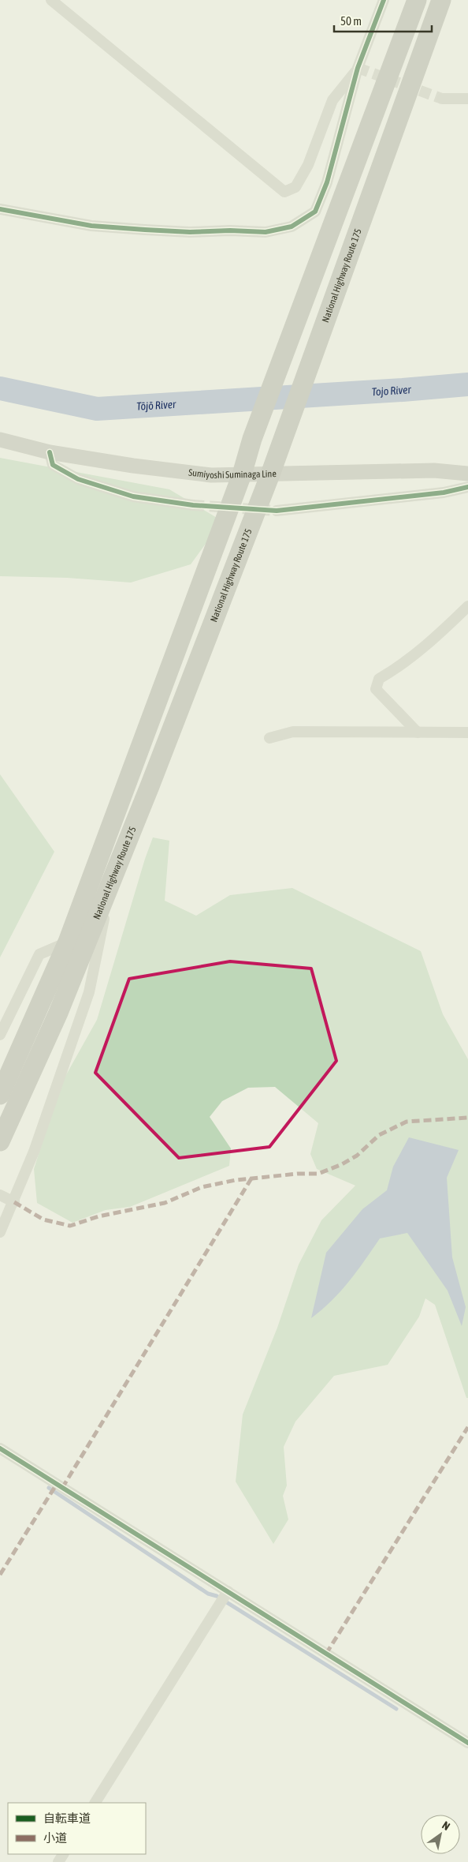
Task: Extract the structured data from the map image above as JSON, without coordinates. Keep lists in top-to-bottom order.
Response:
{
  "streets": {
    "highway": ["National Highway Route 175"],
    "main road": ["Sumiyoshi Suminaga Line"]
  },
  "crossings": [
    ["National Highway Route 175", "Sumiyoshi Suminaga Line"]
  ],
  "water": ["Tojo River", "Tōjō River"],
  "legend": ["自転車道", "小道"],
  "scale_bar": "50 m",
  "north": "top right"
}
